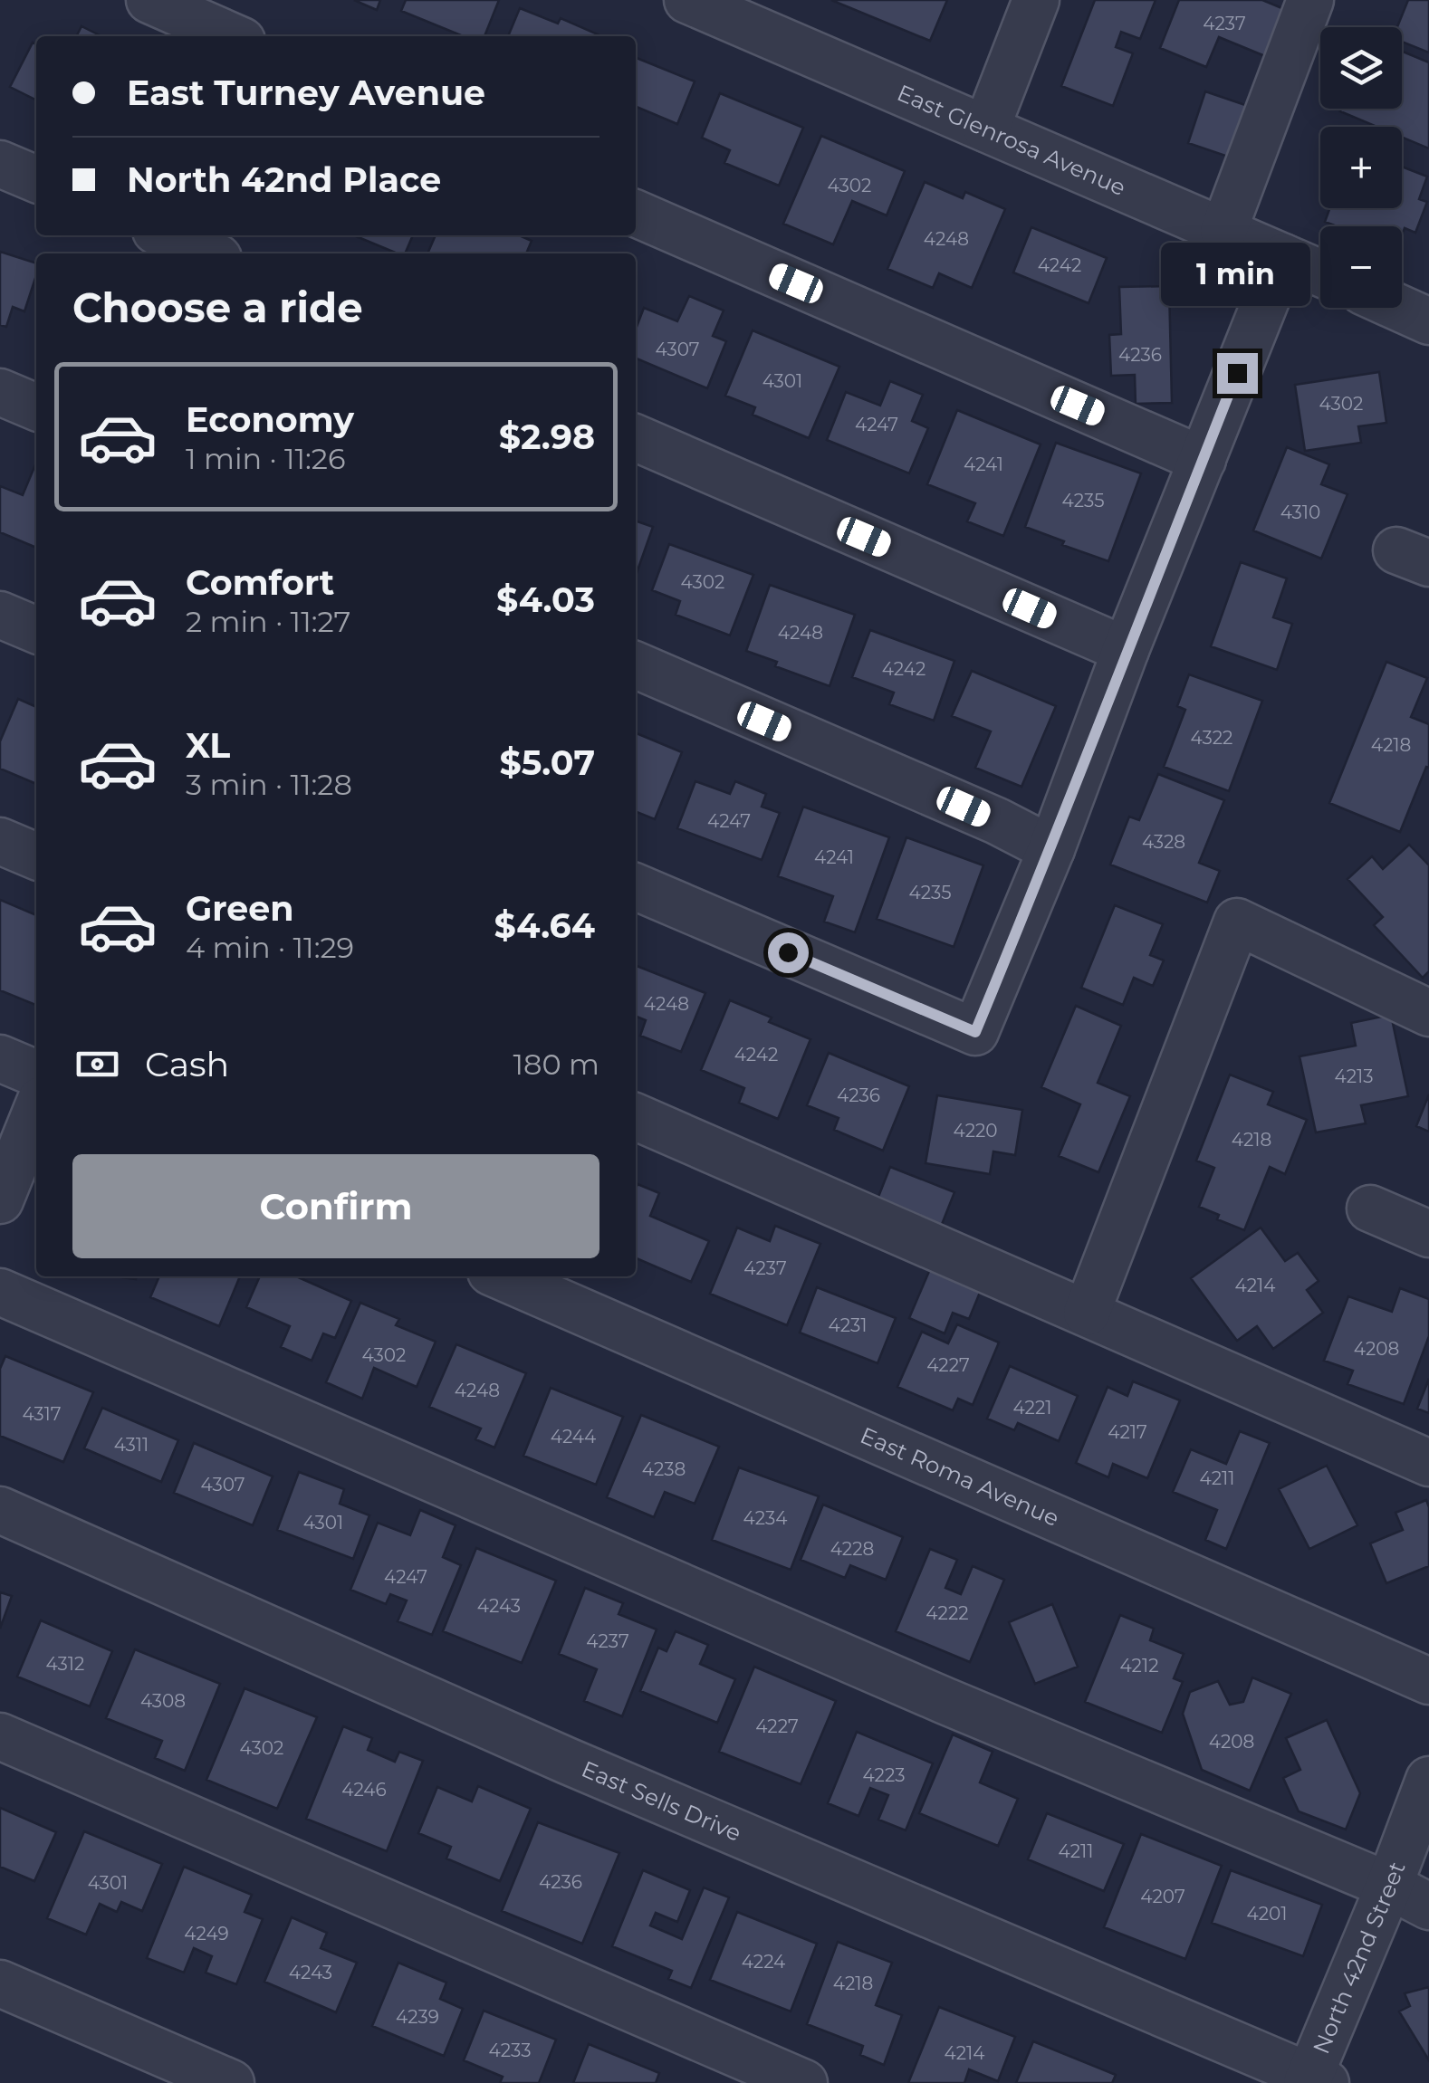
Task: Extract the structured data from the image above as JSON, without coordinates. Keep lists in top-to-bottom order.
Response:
{
  "streets": {
    "street": [
      "East Glenrosa Avenue",
      "East Roma Avenue",
      "East Sells Drive",
      "North 42nd Street"
    ]
  },
  "crossings": [
    ["East Sells Drive", "North 42nd Street"]
  ],
  "house_numbers": [
    "4237",
    "4302",
    "4248",
    "4242",
    "4307",
    "4236",
    "4301",
    "4302",
    "4247",
    "4241",
    "4235",
    "4310",
    "4302",
    "4248",
    "4242",
    "4322",
    "4218",
    "4247",
    "4328",
    "4241",
    "4235",
    "4248",
    "4242",
    "4213",
    "4236",
    "4220",
    "4218",
    "4237",
    "4214",
    "4231",
    "4208",
    "4302",
    "4227",
    "4248",
    "4221",
    "4317",
    "4217",
    "4244",
    "4311",
    "4238",
    "4211",
    "4307",
    "4234",
    "4301",
    "4228",
    "4247",
    "4243",
    "4222",
    "4237",
    "4312",
    "4212",
    "4308",
    "4227",
    "4208",
    "4302",
    "4223",
    "4246",
    "4211",
    "4236",
    "4301",
    "4207",
    "4201",
    "4249",
    "4224",
    "4243",
    "4218",
    "4239",
    "4233",
    "4214"
  ],
  "page": {
    "map_buttons": ["+", "−"],
    "banner": ["East Turney Avenue", "North 42nd Place"],
    "bubble": "1 min",
    "heading": "Choose a ride",
    "list": [
      {
        "name": "Economy",
        "note": "1 min · 11:26",
        "value": "$2.98"
      },
      {
        "name": "Comfort",
        "note": "2 min · 11:27",
        "value": "$4.03"
      },
      {
        "name": "XL",
        "note": "3 min · 11:28",
        "value": "$5.07"
      },
      {
        "name": "Green",
        "note": "4 min · 11:29",
        "value": "$4.64"
      }
    ],
    "pay": ["Cash", "180 m"],
    "buttons": "Confirm"
  }
}
